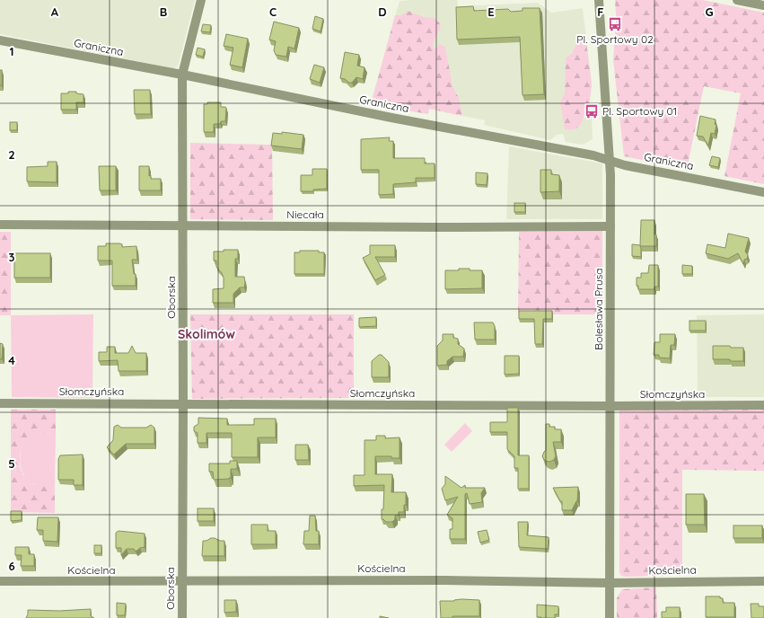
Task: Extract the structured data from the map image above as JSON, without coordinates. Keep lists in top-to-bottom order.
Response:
{
  "streets": {
    "street": [
      "Graniczna",
      "Niecała",
      "Oborska",
      "Bolesława Prusa",
      "Słomczyńska",
      "Kościelna"
    ]
  },
  "crossings": [
    ["Graniczna", "Oborska"],
    ["Graniczna", "Bolesława Prusa"],
    ["Niecała", "Oborska"],
    ["Niecała", "Bolesława Prusa"],
    ["Oborska", "Słomczyńska"],
    ["Oborska", "Kościelna"],
    ["Bolesława Prusa", "Słomczyńska"],
    ["Bolesława Prusa", "Kościelna"]
  ],
  "districts": ["Skolimów"],
  "places": {
    "bus stop": ["Pl. Sportowy 02", "Pl. Sportowy 01"]
  },
  "grid": {
    "columns": [
      "A",
      "B",
      "C",
      "D",
      "E",
      "F",
      "G"
    ],
    "rows": [
      "1",
      "2",
      "3",
      "4",
      "5",
      "6"
    ]
  }
}
